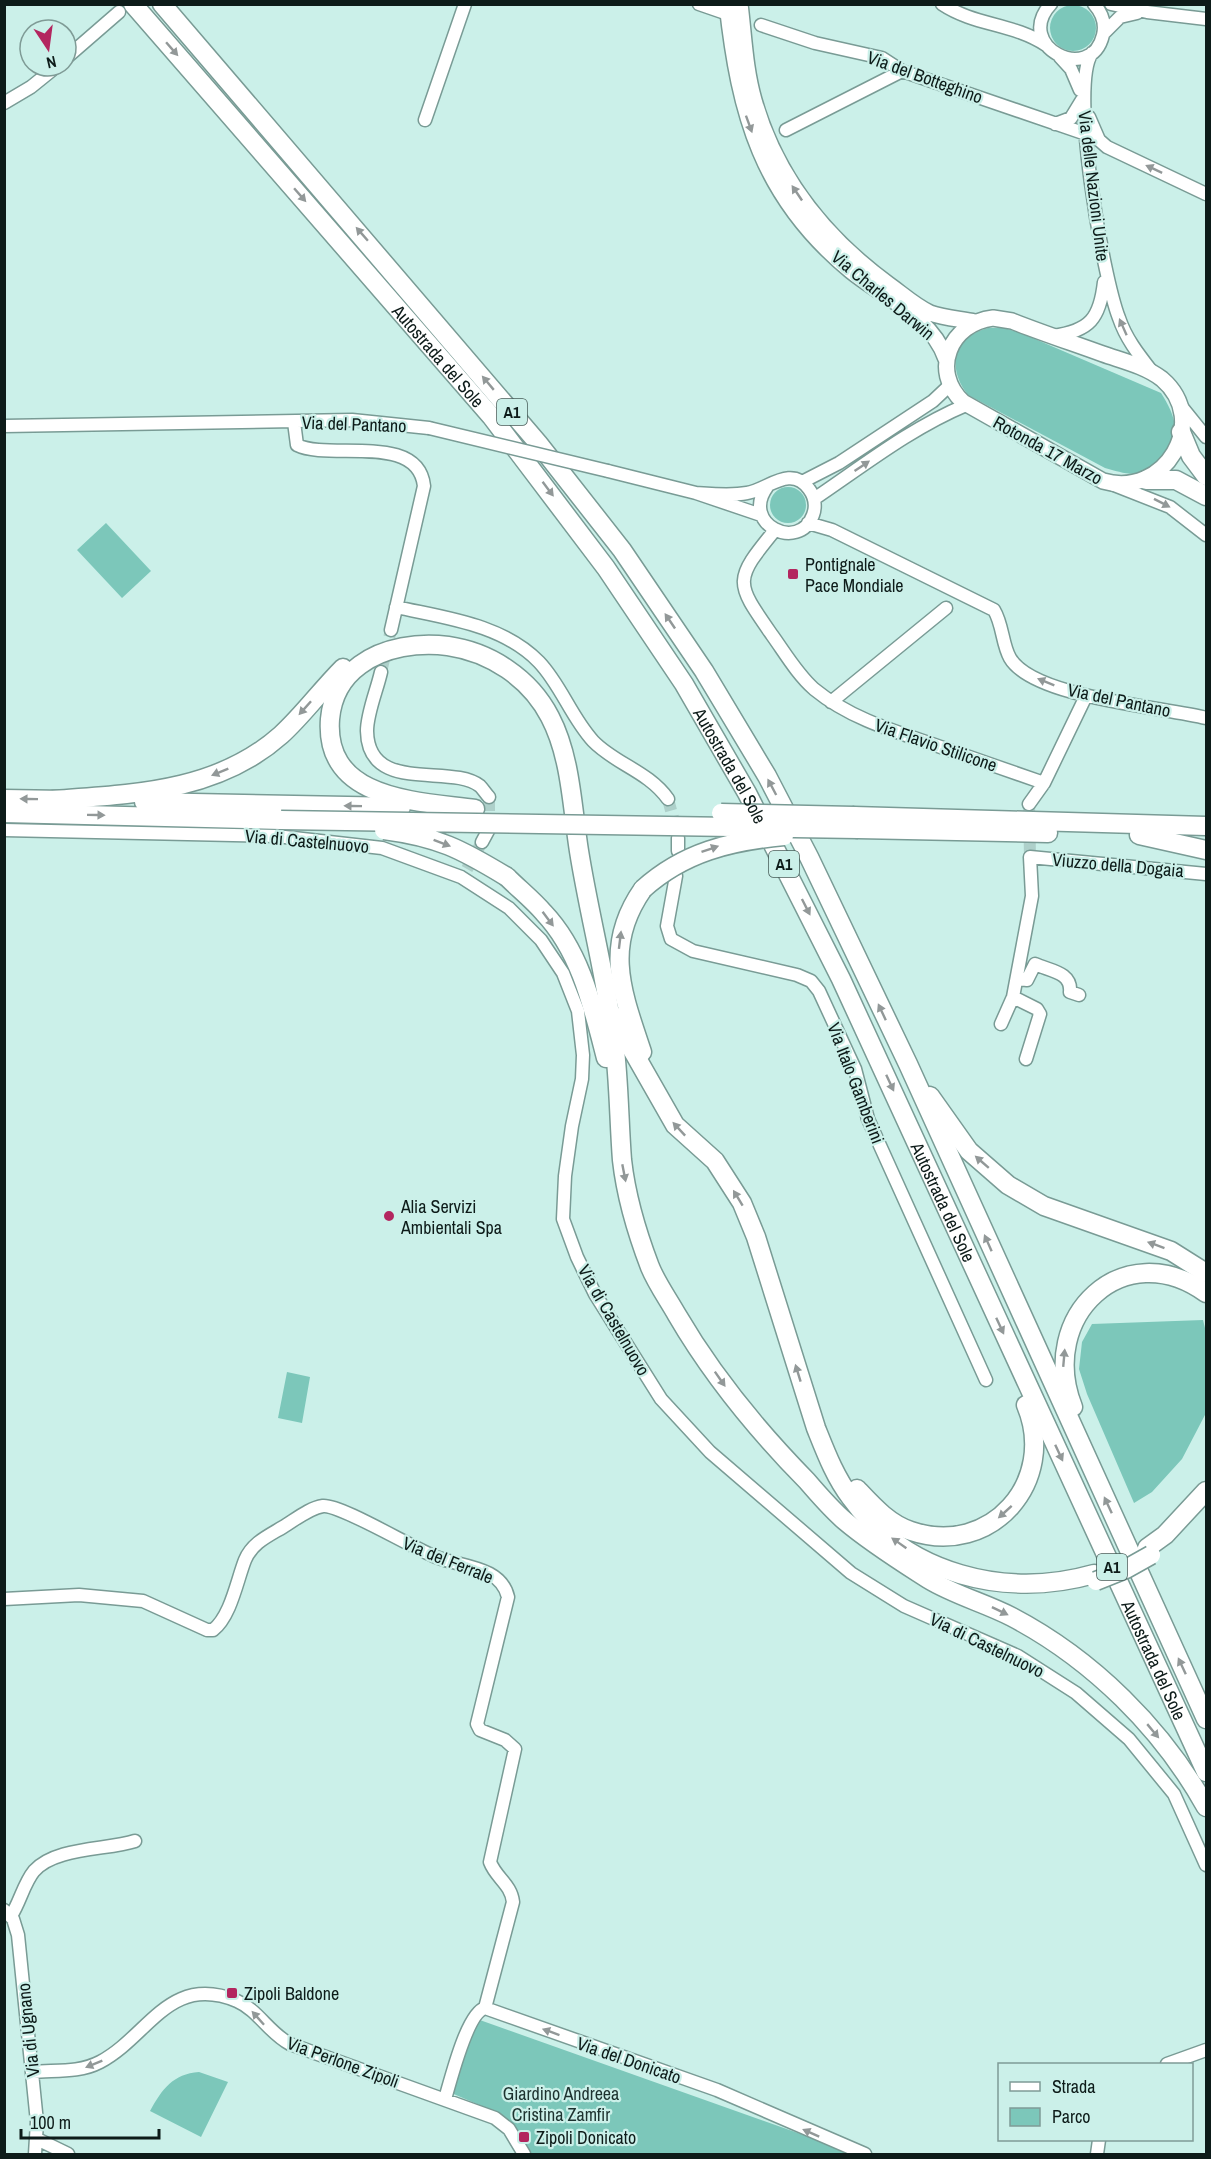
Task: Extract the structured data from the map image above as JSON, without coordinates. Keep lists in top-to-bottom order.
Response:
{
  "streets": {
    "highway": ["Autostrada del Sole", "A1"],
    "main road": ["Via Charles Darwin", "Rotonda 17 Marzo"],
    "street": [
      "Via del Botteghino",
      "Via delle Nazioni Unite",
      "Via del Pantano",
      "Via Flavio Stilicone",
      "Via di Castelnuovo",
      "Viuzzo della Dogaia",
      "Via Italo Gamberini",
      "Via del Ferrale",
      "Via di Ugnano",
      "Via del Donicato",
      "Via Perlone Zipoli"
    ]
  },
  "crossings": [
    ["Via del Botteghino", "Via delle Nazioni Unite"],
    ["Via Charles Darwin", "Rotonda 17 Marzo"],
    ["Via del Pantano", "Rotonda 17 Marzo"],
    ["Via del Pantano", "Via Flavio Stilicone"],
    ["Via del Ferrale", "Via del Donicato"],
    ["Via di Ugnano", "Via Perlone Zipoli"]
  ],
  "one_way": ["Via del Donicato", "Via Perlone Zipoli"],
  "parks": ["Giardino Andreea Cristina Zamfir"],
  "places": {
    "transit": ["Pontignale Pace Mondiale", "Zipoli Baldone", "Zipoli Donicato"],
    "other": ["Alia Servizi Ambientali Spa"]
  },
  "legend": ["Strada", "Parco"],
  "scale_bar": "100 m",
  "north": "bottom"
}
